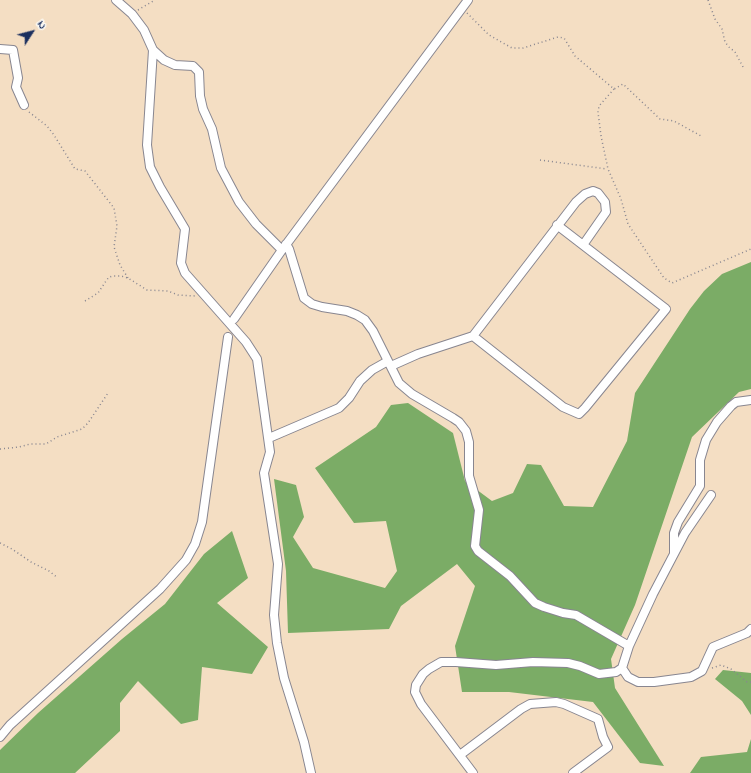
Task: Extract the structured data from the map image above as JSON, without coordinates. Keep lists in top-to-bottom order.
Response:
{
  "north": "top right"
}
